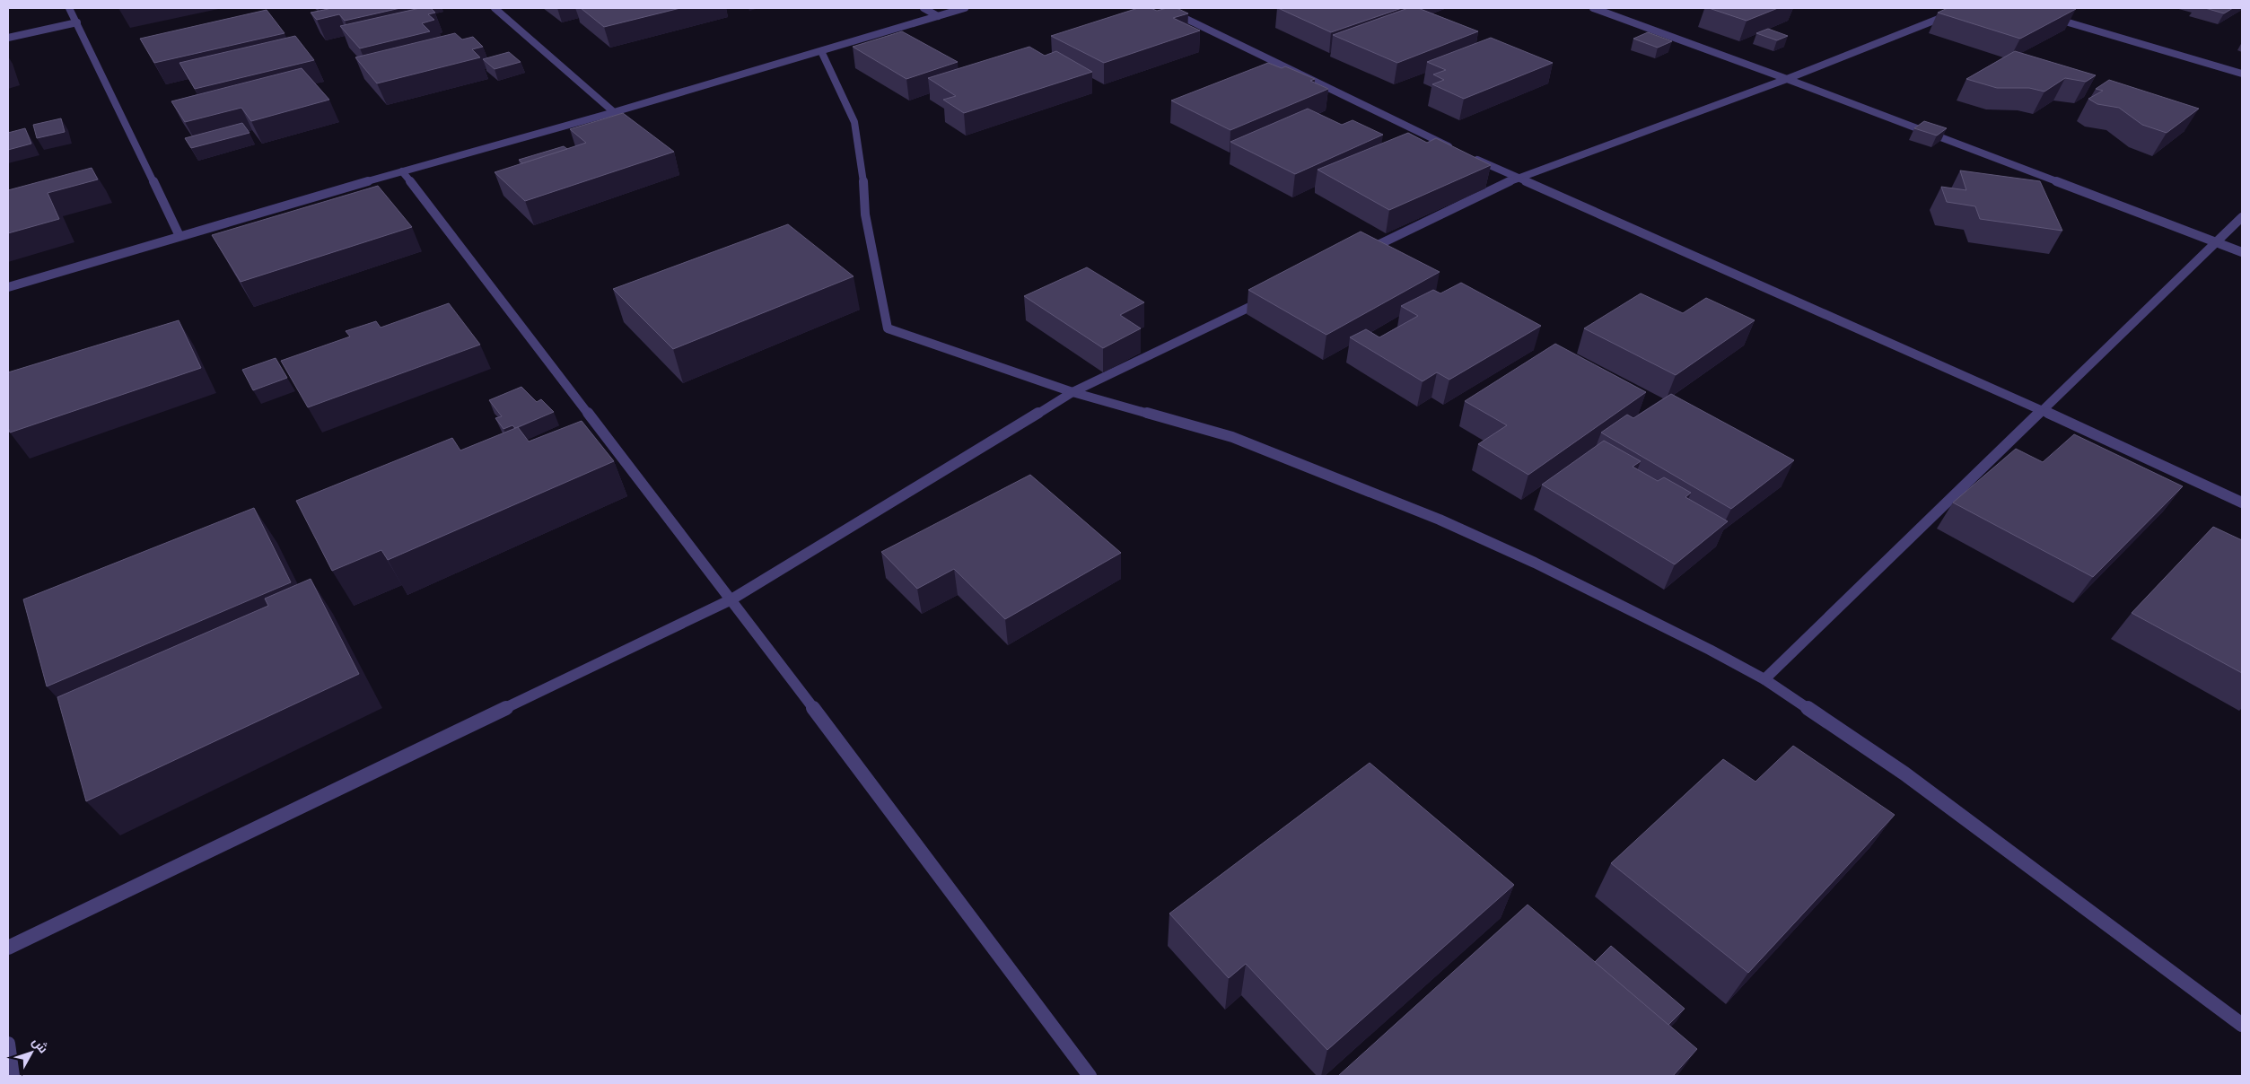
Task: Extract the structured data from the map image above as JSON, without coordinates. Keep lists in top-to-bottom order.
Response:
{
  "north": "top right"
}
